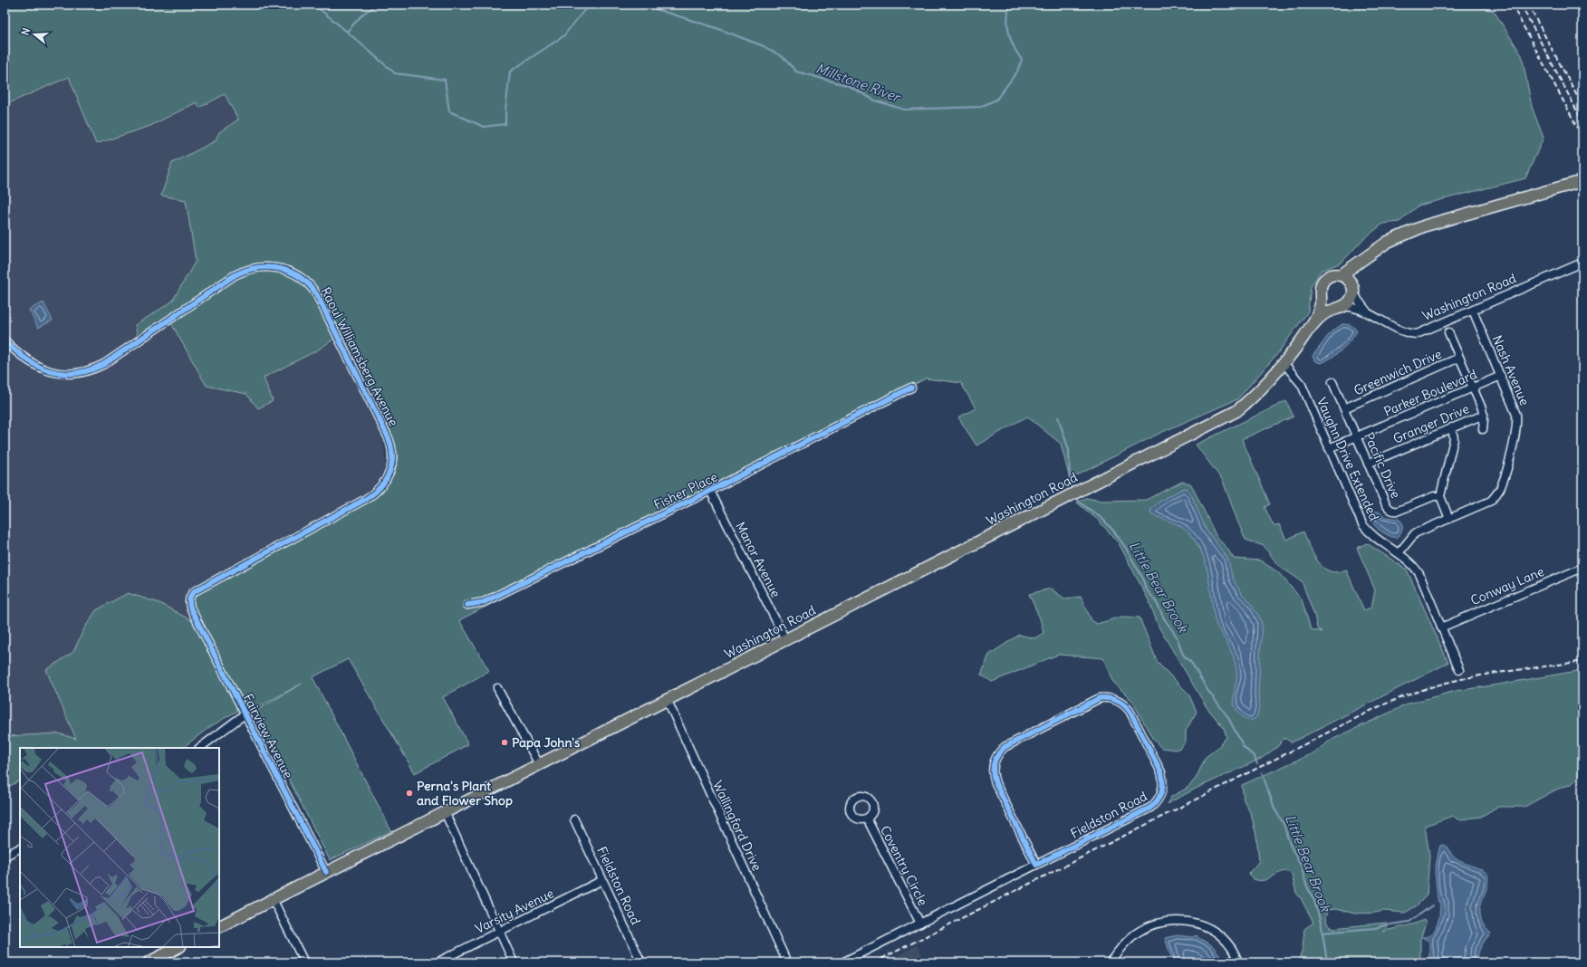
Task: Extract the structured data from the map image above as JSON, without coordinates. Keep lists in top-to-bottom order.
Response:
{
  "streets": {
    "main road": ["Washington Road"],
    "street": [
      "Raoul Williamsberg Avenue",
      "Nash Avenue",
      "Greenwich Drive",
      "Parker Boulevard",
      "Granger Drive",
      "Vaughn Drive Extended",
      "Pacific Drive",
      "Fisher Place",
      "Manor Avenue",
      "Conway Lane",
      "Fairview Avenue",
      "Fieldston Road",
      "Wallingford Drive",
      "Coventry Circle",
      "Varsity Avenue"
    ]
  },
  "crossings": [
    ["Washington Road", "Nash Avenue"],
    ["Washington Road", "Vaughn Drive Extended"],
    ["Washington Road", "Manor Avenue"],
    ["Washington Road", "Fairview Avenue"],
    ["Washington Road", "Wallingford Drive"],
    ["Raoul Williamsberg Avenue", "Fairview Avenue"],
    ["Nash Avenue", "Parker Boulevard"],
    ["Nash Avenue", "Vaughn Drive Extended"],
    ["Greenwich Drive", "Pacific Drive"],
    ["Parker Boulevard", "Vaughn Drive Extended"],
    ["Parker Boulevard", "Pacific Drive"],
    ["Granger Drive", "Pacific Drive"],
    ["Vaughn Drive Extended", "Conway Lane"],
    ["Fisher Place", "Manor Avenue"],
    ["Fieldston Road", "Coventry Circle"],
    ["Fieldston Road", "Varsity Avenue"]
  ],
  "water": ["Millstone River", "Little Bear Brook"],
  "places": ["Papa John's", "Perna's Plant and Flower Shop"],
  "north": "left"
}
